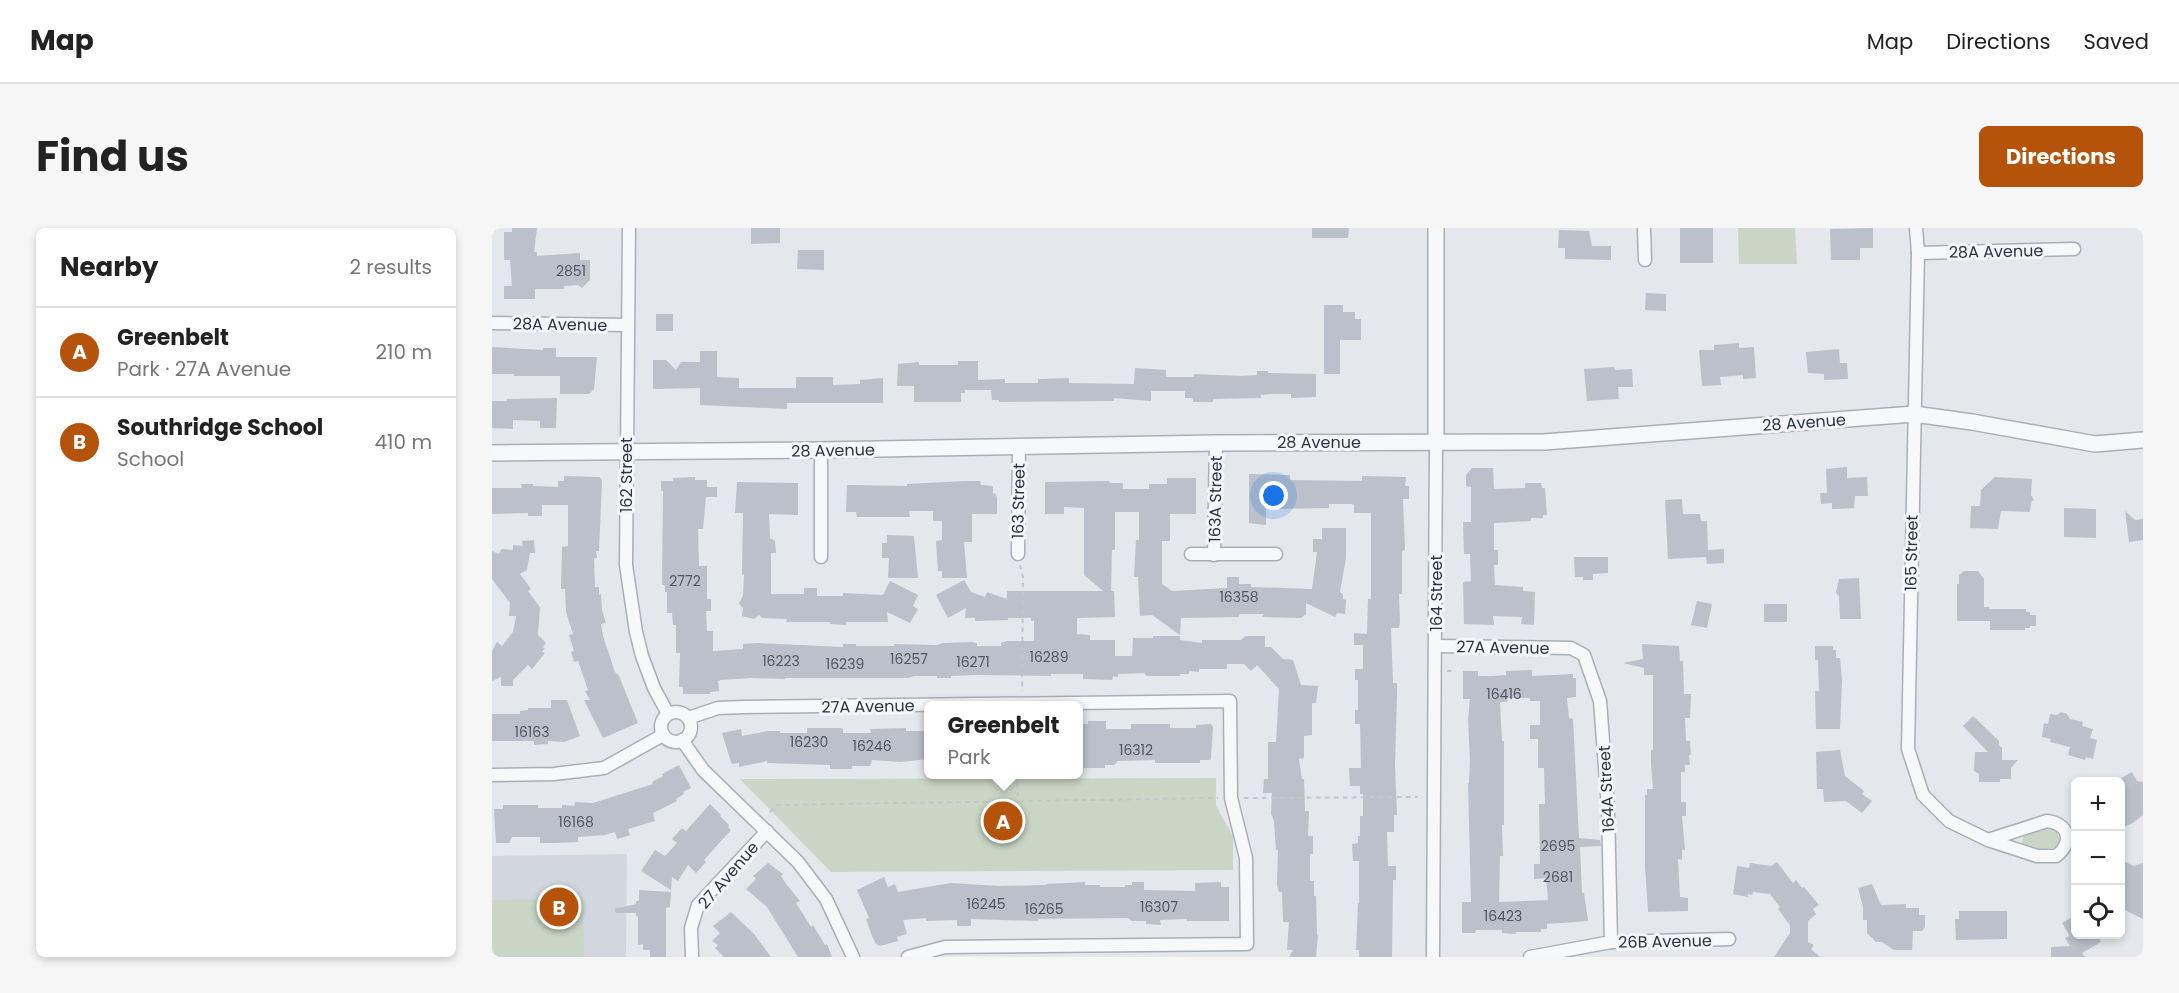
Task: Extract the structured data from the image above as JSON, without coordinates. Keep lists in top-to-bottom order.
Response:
{
  "streets": {
    "street": [
      "28A Avenue",
      "28 Avenue",
      "162 Street",
      "163A Street",
      "163 Street",
      "165 Street",
      "164 Street",
      "27A Avenue",
      "164A Street",
      "27 Avenue",
      "26B Avenue"
    ]
  },
  "crossings": [
    ["28A Avenue", "162 Street"],
    ["28A Avenue", "165 Street"],
    ["28 Avenue", "162 Street"],
    ["28 Avenue", "163A Street"],
    ["28 Avenue", "163 Street"],
    ["28 Avenue", "165 Street"],
    ["28 Avenue", "164 Street"],
    ["162 Street", "27A Avenue"],
    ["164 Street", "27A Avenue"],
    ["27A Avenue", "164A Street"],
    ["164A Street", "26B Avenue"]
  ],
  "house_numbers": [
    "2851",
    "2772",
    "16358",
    "16289",
    "16257",
    "16223",
    "16271",
    "16239",
    "16416",
    "16163",
    "16230",
    "16246",
    "16312",
    "16168",
    "2695",
    "2681",
    "16245",
    "16307",
    "16265",
    "16423"
  ],
  "page": {
    "header": "Map",
    "nav": ["Map", "Directions", "Saved"],
    "title": "Find us",
    "buttons": "Directions",
    "heading": ["Nearby", "2 results"],
    "list": [
      {
        "mark": "A",
        "name": "Greenbelt",
        "note": "Park · 27A Avenue",
        "value": "210 m"
      },
      {
        "mark": "B",
        "name": "Southridge School",
        "note": "School",
        "value": "410 m"
      }
    ],
    "popup": ["Greenbelt", "Park"],
    "map_buttons": ["+", "−"],
    "pins": ["A", "B"]
  }
}
